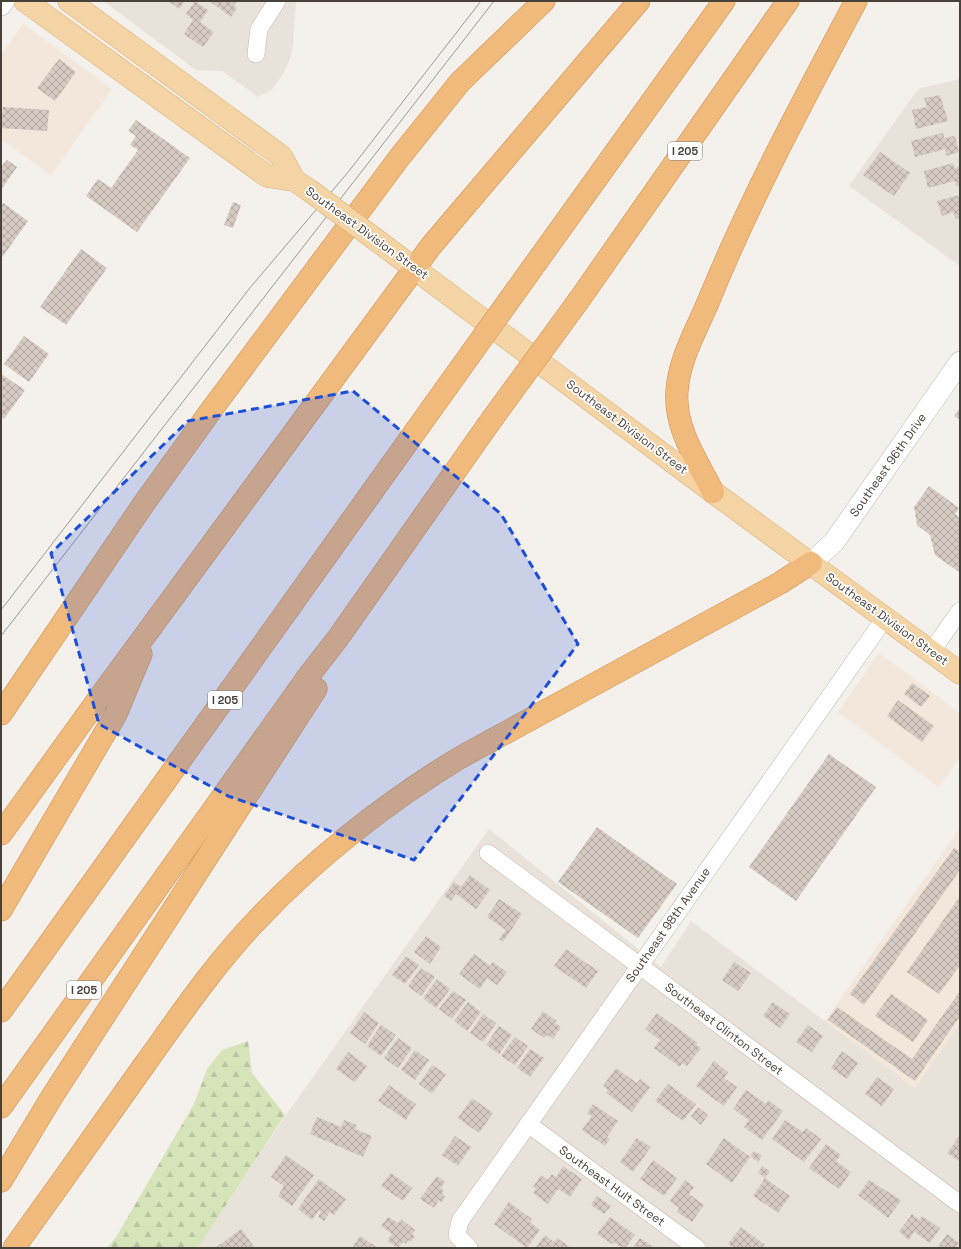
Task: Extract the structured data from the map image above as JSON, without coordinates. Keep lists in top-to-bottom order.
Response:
{
  "streets": {
    "highway": ["I 205"],
    "main road": ["Southeast Division Street"],
    "street": [
      "Southeast 96th Drive",
      "Southeast 98th Avenue",
      "Southeast Clinton Street",
      "Southeast Hult Street"
    ]
  },
  "crossings": [
    ["Southeast Division Street", "Southeast 96th Drive"],
    ["Southeast Division Street", "Southeast 98th Avenue"],
    ["Southeast 98th Avenue", "Southeast Clinton Street"],
    ["Southeast 98th Avenue", "Southeast Hult Street"]
  ]
}
